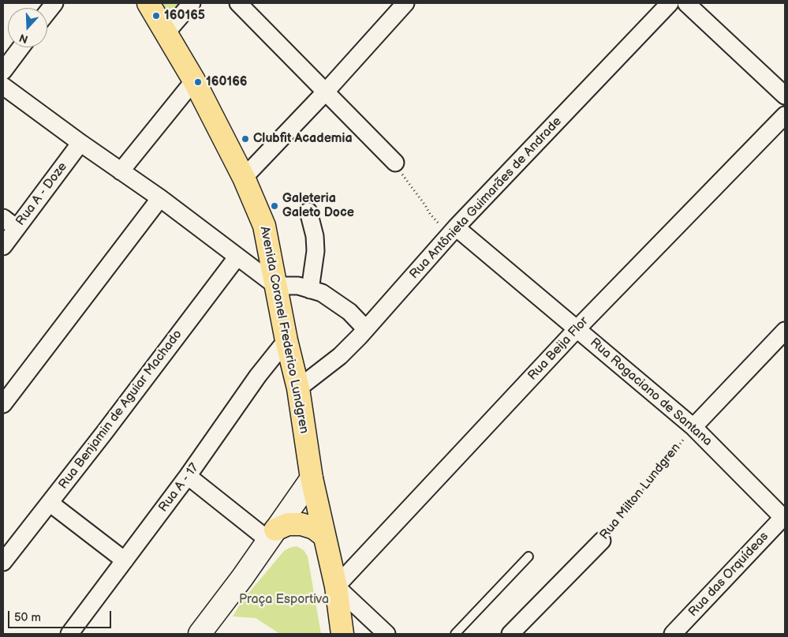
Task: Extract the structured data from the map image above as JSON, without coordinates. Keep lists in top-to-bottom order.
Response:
{
  "streets": {
    "main road": ["Avenida Coronel Frederico Lundgren"],
    "street": [
      "Rua A - Doze",
      "Rua Antônieta Guimarães de Andrade",
      "Rua Beija Flor",
      "Rua Rogaciano de Santana",
      "Rua Benjamin de Aguiar Machado",
      "Rua A - 17",
      "Rua Milton Lundgren",
      "Rua das Orquídeas"
    ]
  },
  "crossings": [
    ["Rua Antônieta Guimarães de Andrade", "Avenida Coronel Frederico Lundgren"],
    ["Rua Antônieta Guimarães de Andrade", "Rua Rogaciano de Santana"],
    ["Avenida Coronel Frederico Lundgren", "Rua Beija Flor"],
    ["Avenida Coronel Frederico Lundgren", "Rua A - 17"],
    ["Rua Beija Flor", "Rua Rogaciano de Santana"],
    ["Rua Rogaciano de Santana", "Rua Milton Lundgren"],
    ["Rua Rogaciano de Santana", "Rua das Orquídeas"]
  ],
  "parks": ["Praça Esportiva"],
  "places": [
    "160165",
    "160166",
    "Clubfit Academia",
    "Galeteria Galeto Doce"
  ],
  "scale_bar": "50 m",
  "north": "bottom"
}
